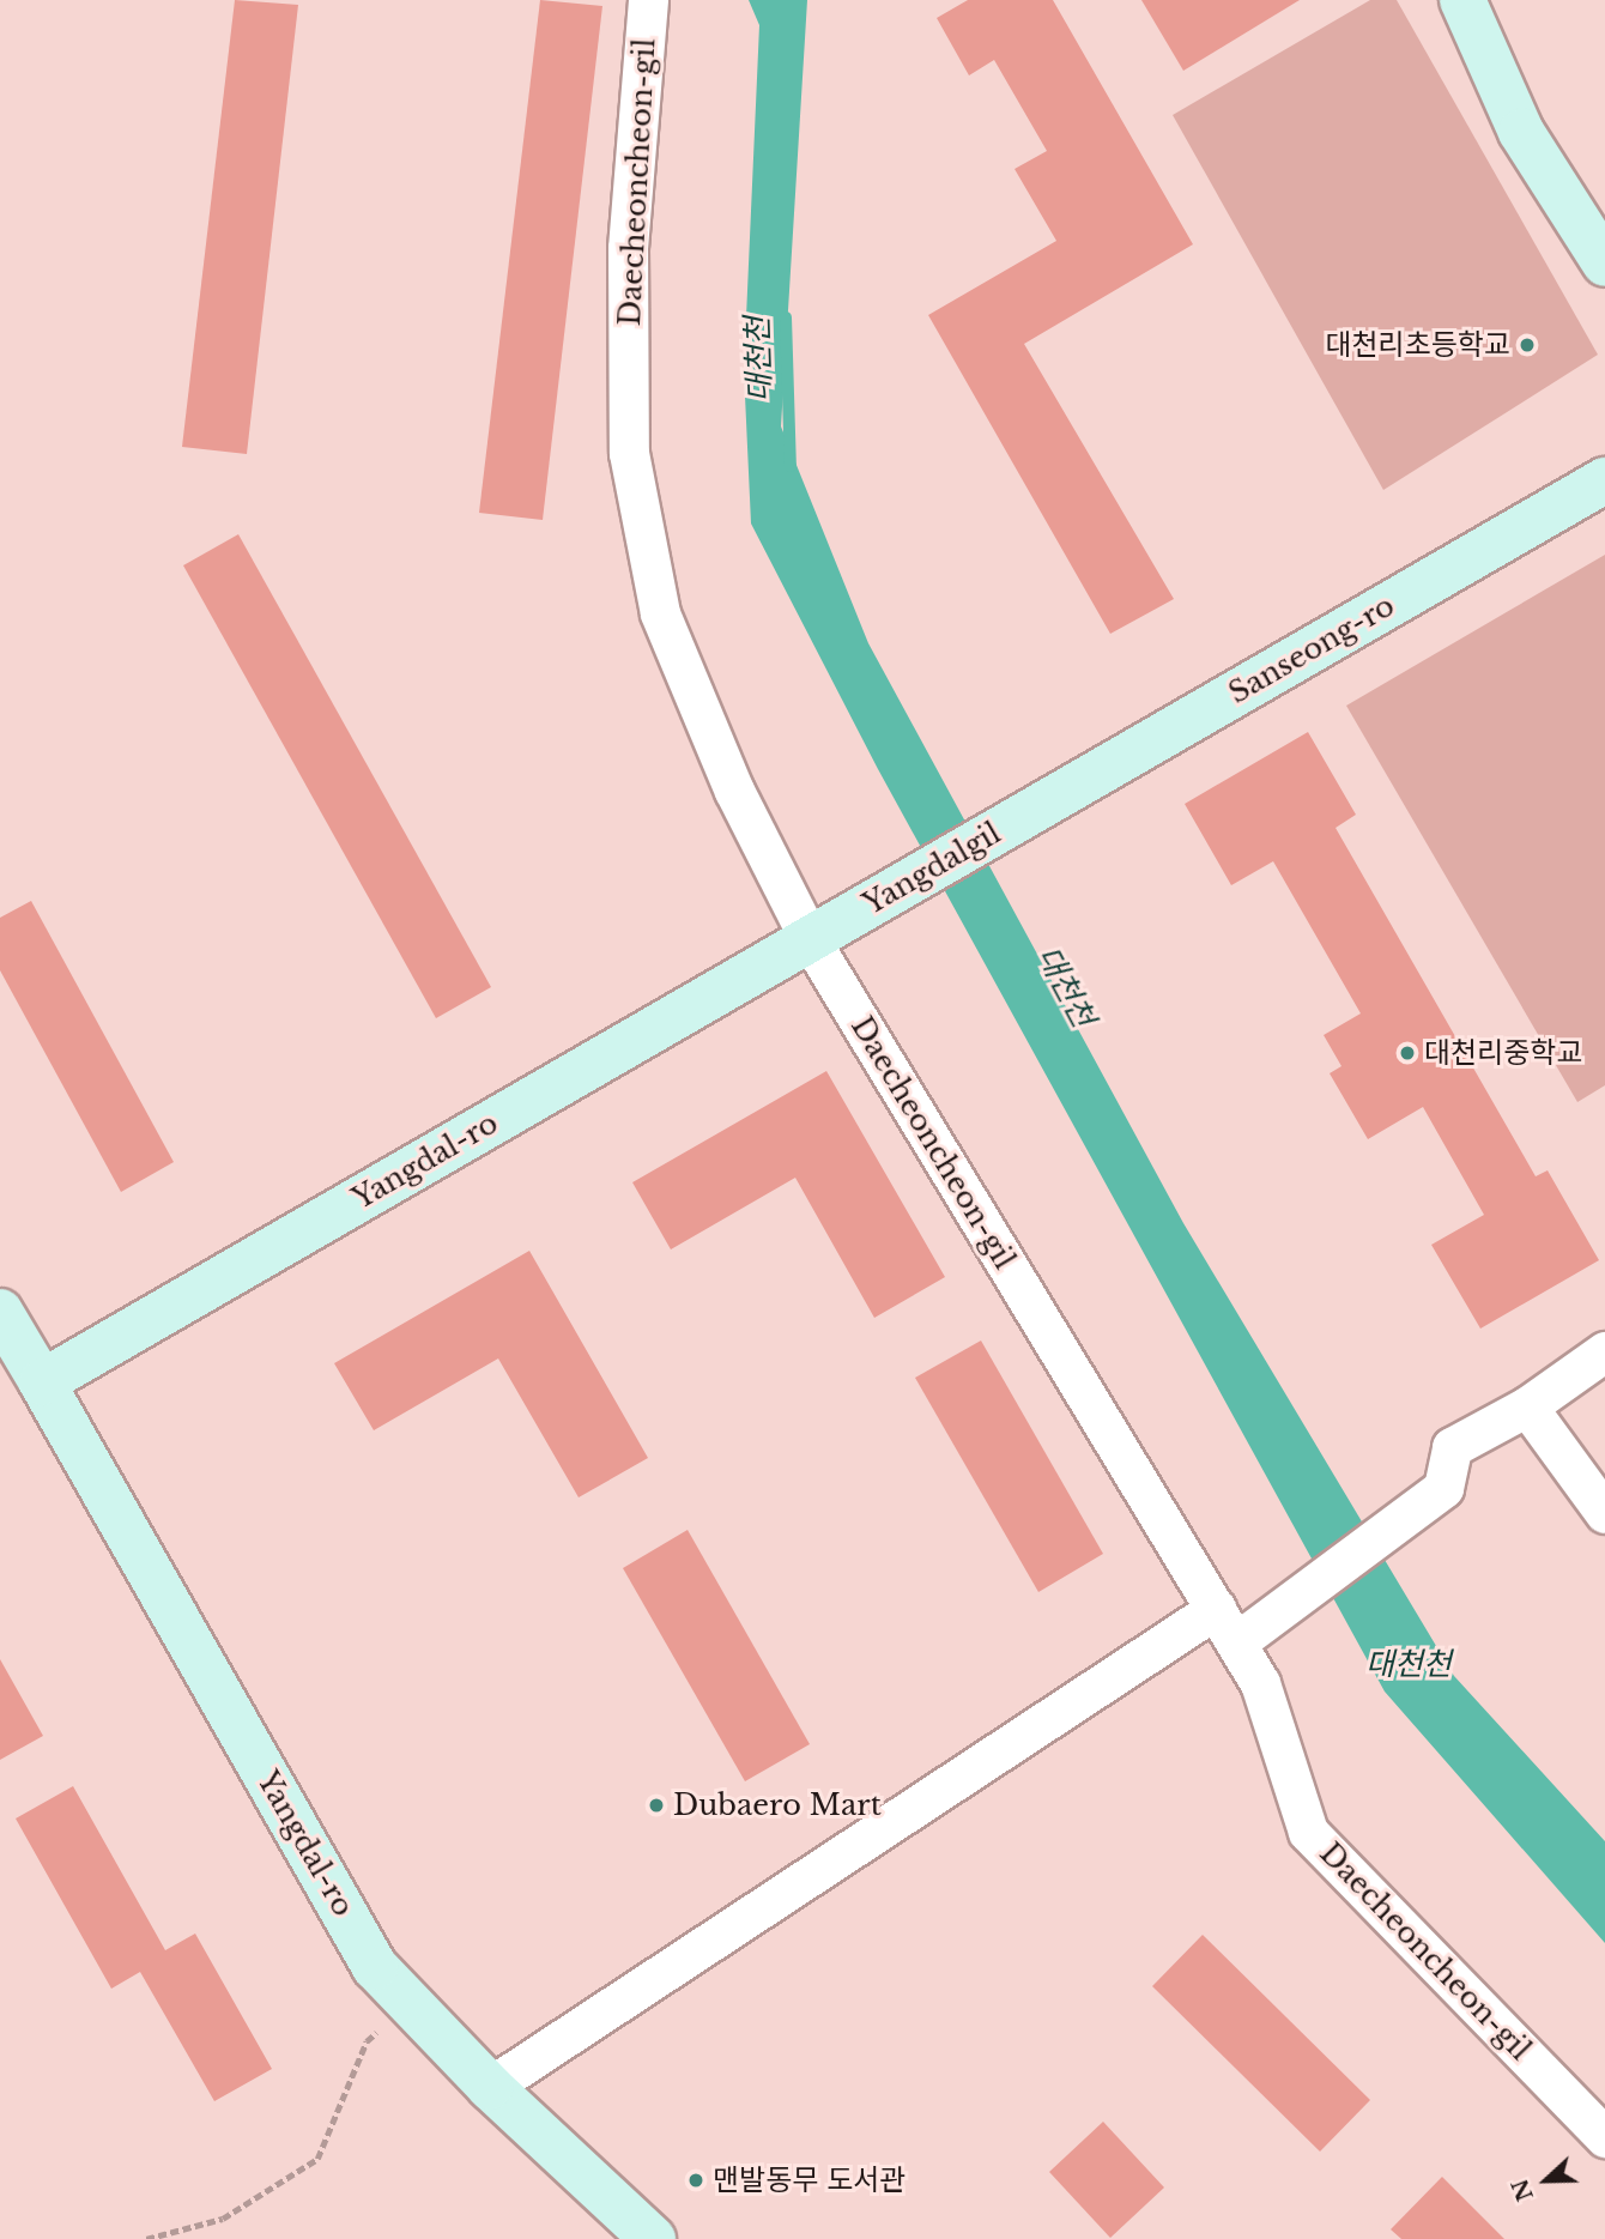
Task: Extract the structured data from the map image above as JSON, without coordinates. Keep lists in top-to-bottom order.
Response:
{
  "streets": {
    "main road": ["Sanseong-ro", "Yangdalgil", "Yangdal-ro"],
    "street": ["Daecheoncheon-gil"]
  },
  "crossings": [
    ["Daecheoncheon-gil", "Yangdalgil"],
    ["Daecheoncheon-gil", "Yangdal-ro"],
    ["Sanseong-ro", "Yangdalgil"],
    ["Yangdalgil", "Yangdal-ro"]
  ],
  "water": ["대천천"],
  "places": [
    "대천리초등학교",
    "대천리중학교",
    "Dubaero Mart",
    "맨발동무 도서관"
  ],
  "north": "left"
}
